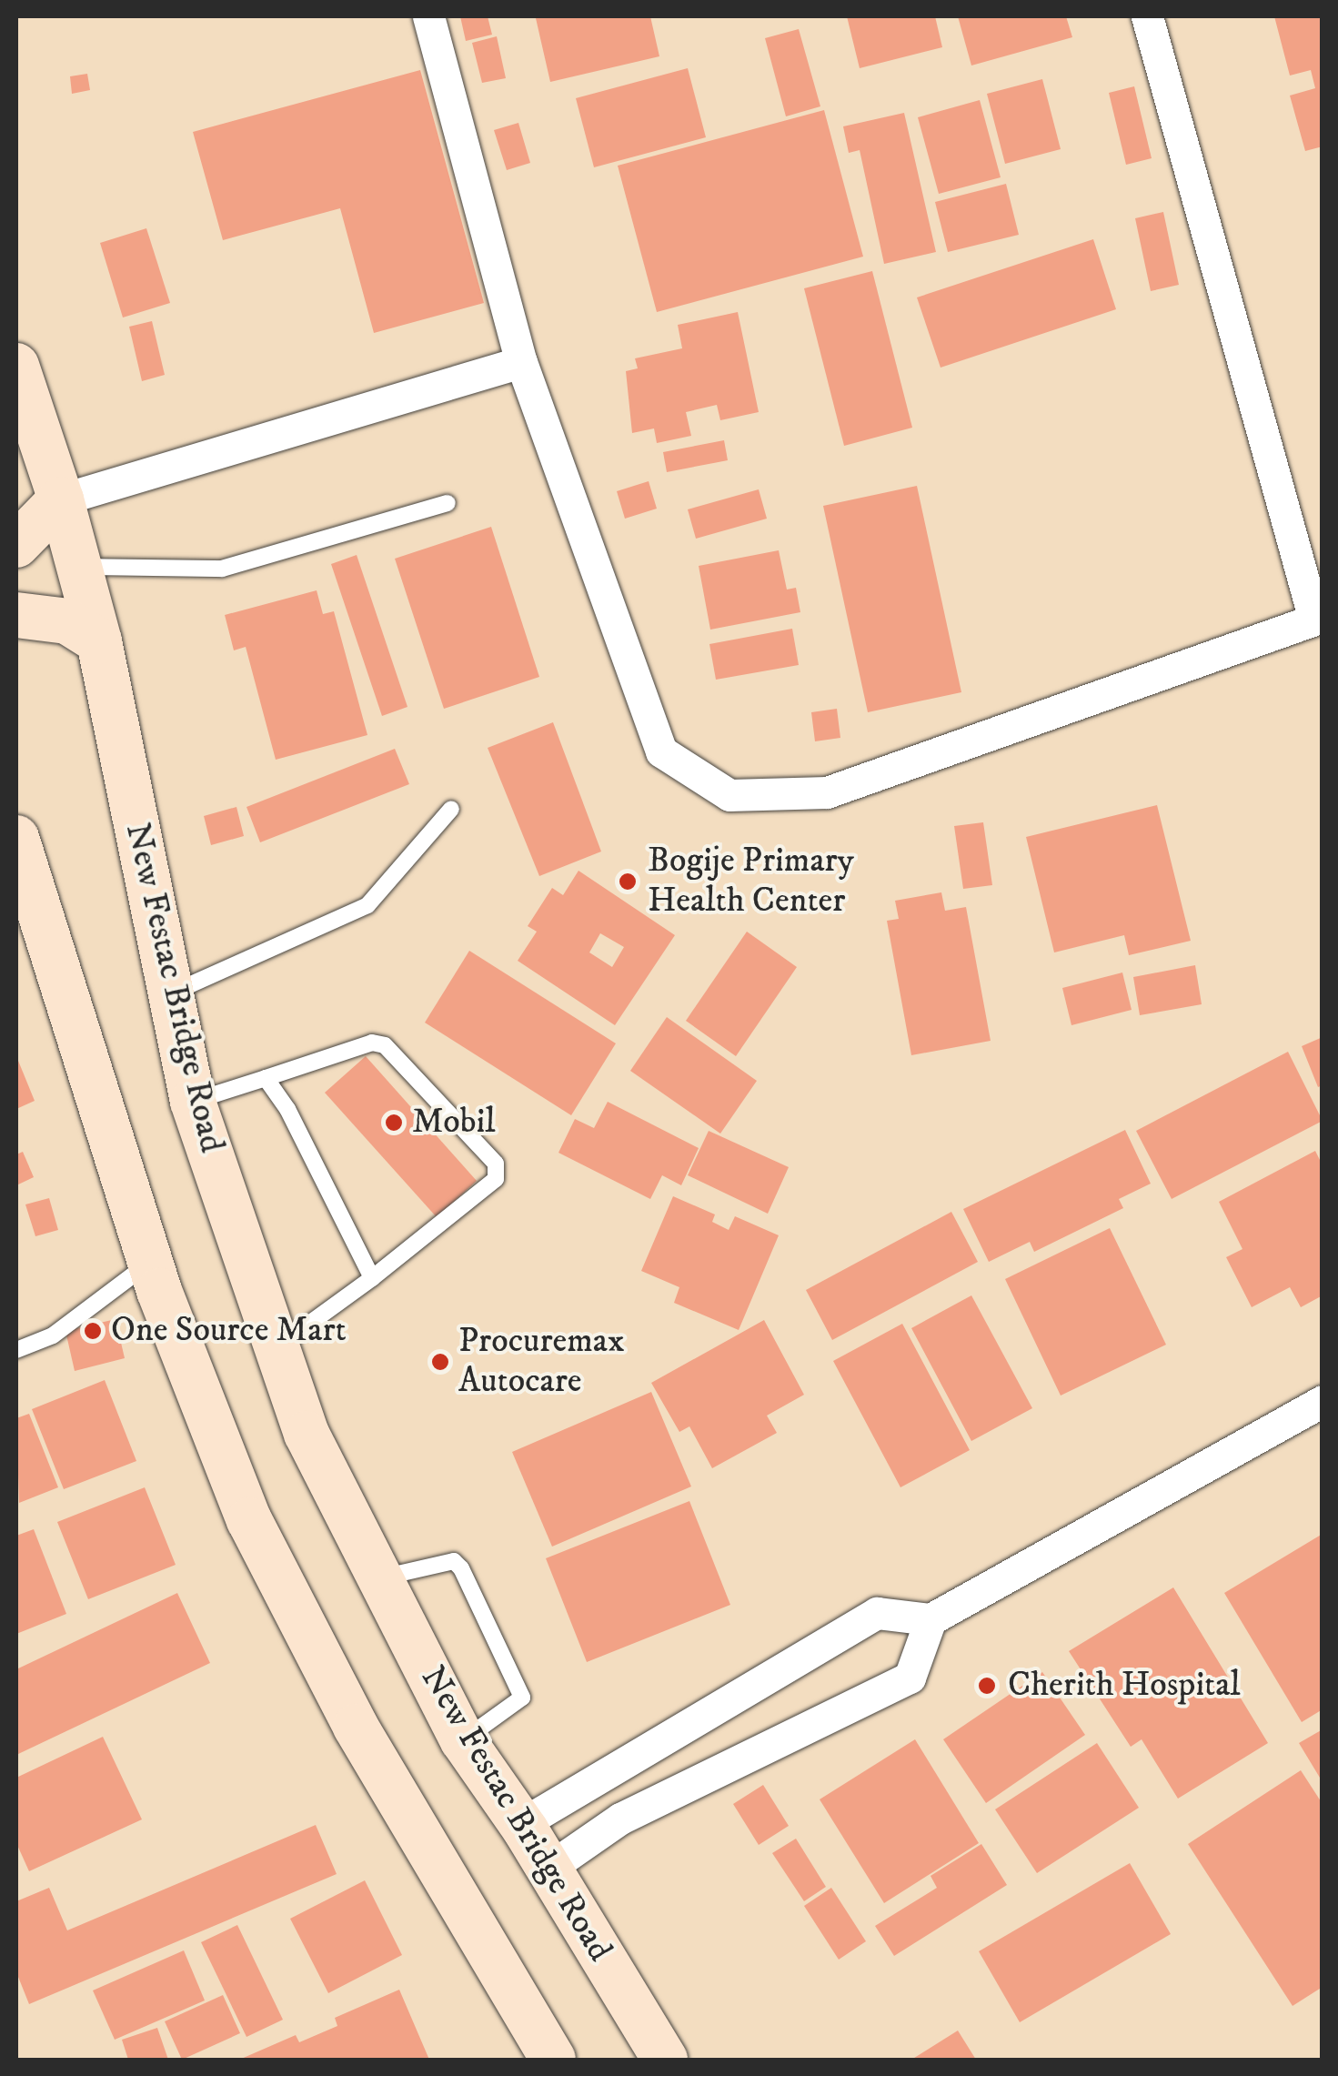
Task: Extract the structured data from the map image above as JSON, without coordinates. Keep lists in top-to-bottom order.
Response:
{
  "streets": {
    "main road": ["New Festac Bridge Road"]
  },
  "places": [
    "Bogije Primary Health Center",
    "Mobil",
    "One Source Mart",
    "Procuremax Autocare",
    "Cherith Hospital"
  ]
}
